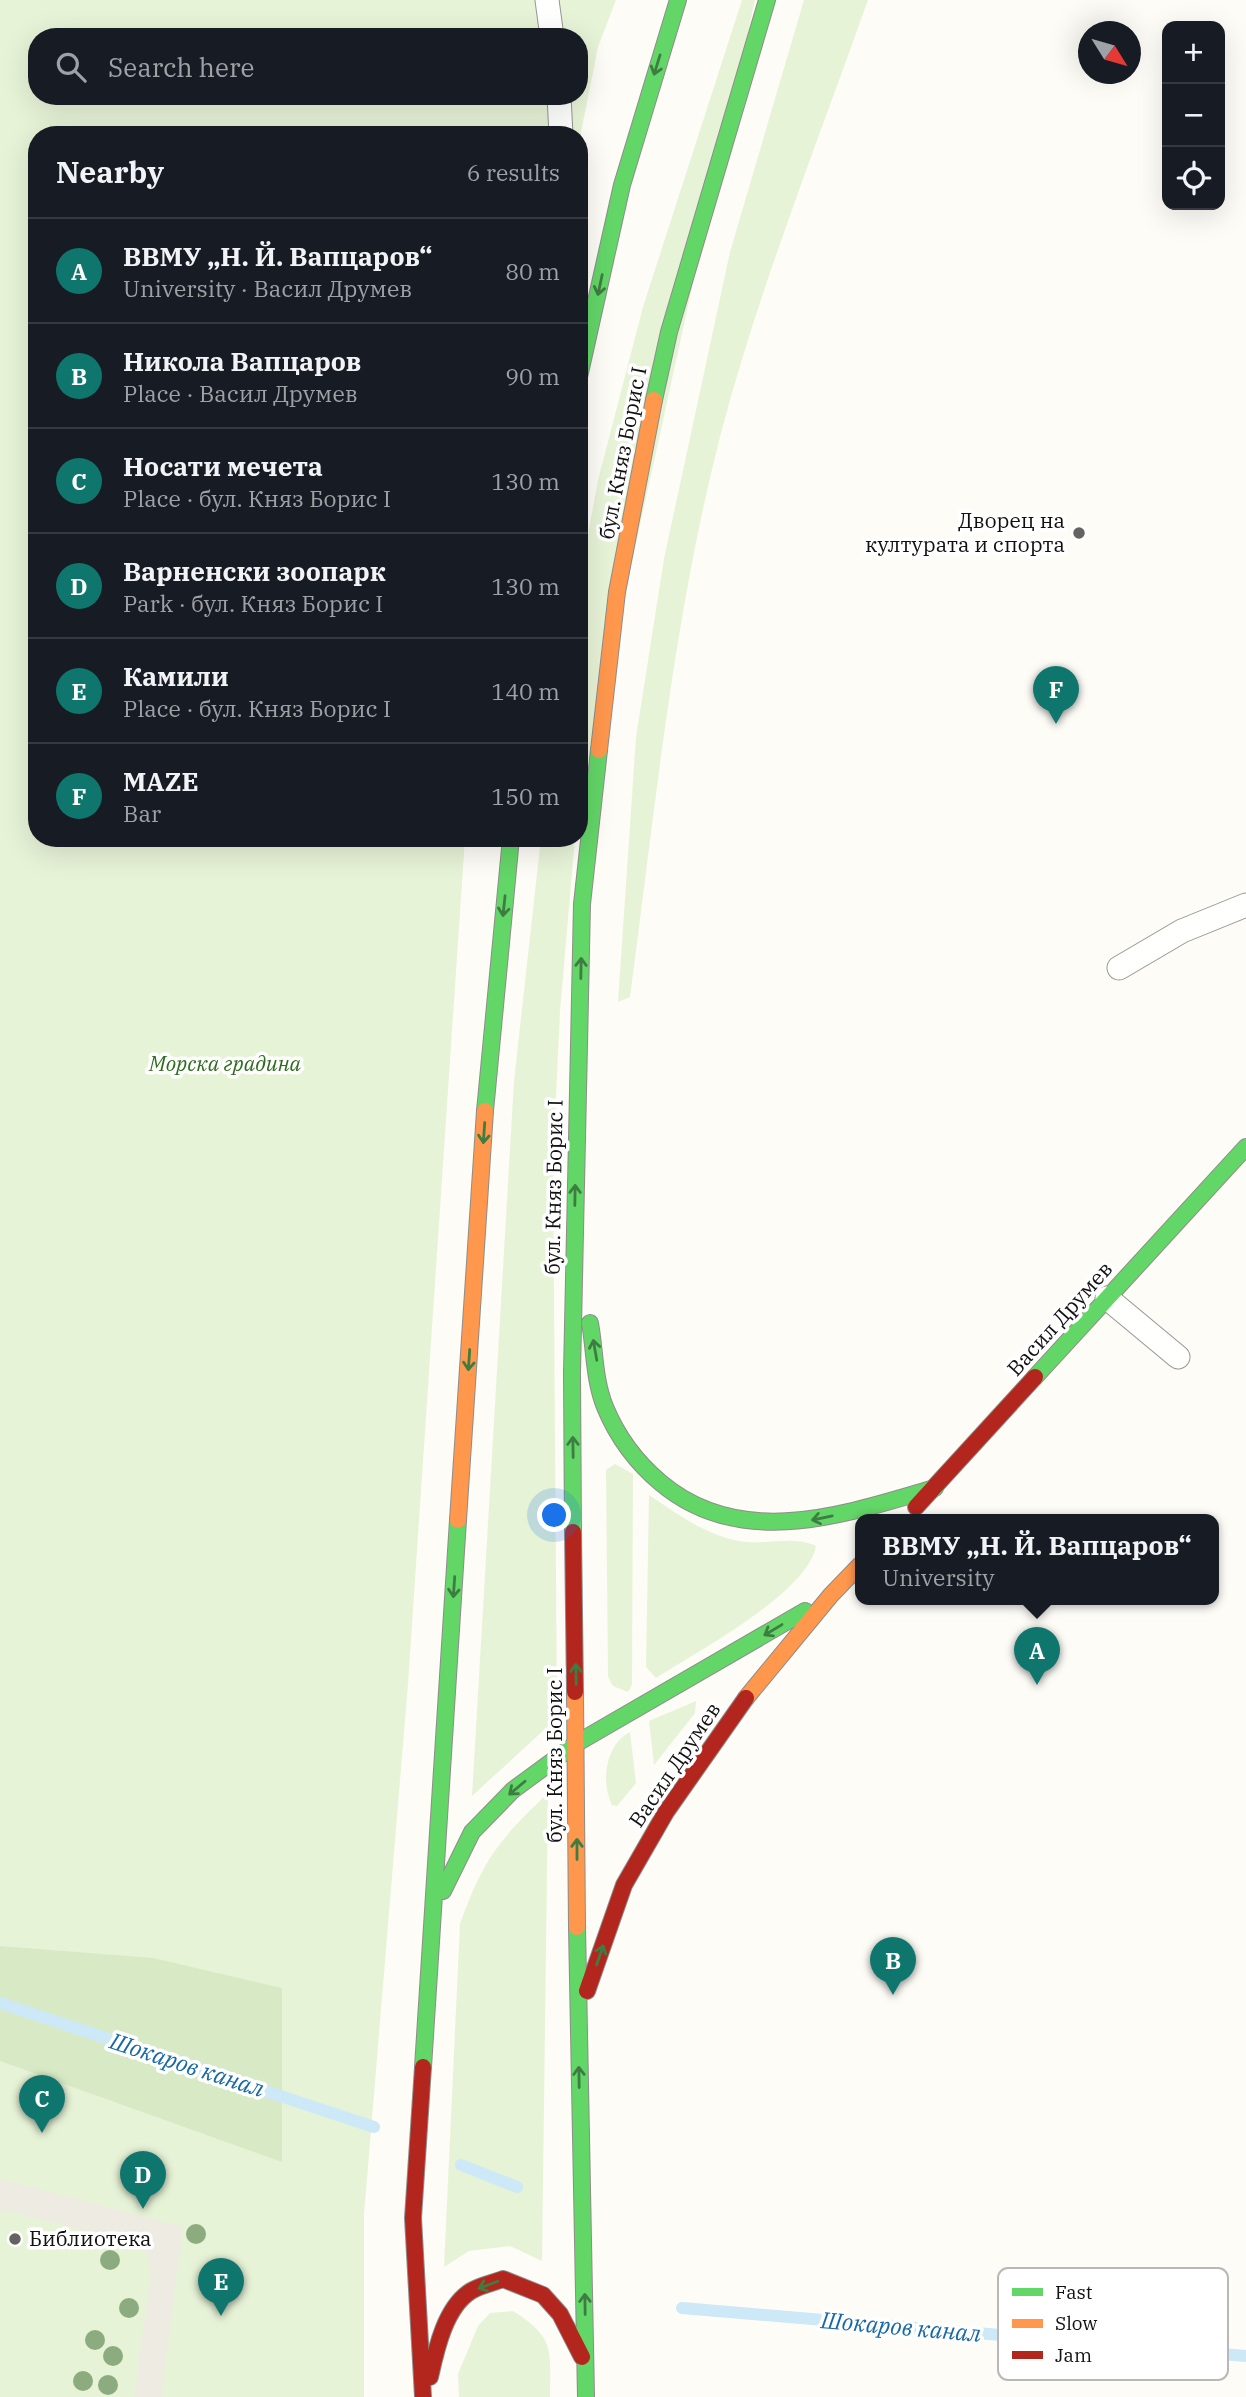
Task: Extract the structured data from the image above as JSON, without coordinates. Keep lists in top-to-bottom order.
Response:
{
  "streets": {
    "main road": ["бул. Княз Борис I", "Васил Друмев"]
  },
  "crossings": [
    ["бул. Княз Борис I", "Васил Друмев"]
  ],
  "one_way": ["Васил Друмев"],
  "water": ["Шокаров канал"],
  "parks": ["Морска градина"],
  "places": ["Дворец на културата и спорта", "Библиотека"],
  "legend": ["Fast", "Slow", "Jam"],
  "north": "bottom right",
  "page": {
    "map_buttons": ["+", "−"],
    "search": "Search here",
    "heading": ["Nearby", "6 results"],
    "list": [
      {
        "mark": "A",
        "name": "ВВМУ „Н. Й. Вапцаров“",
        "note": "University · Васил Друмев",
        "value": "80 m"
      },
      {
        "mark": "B",
        "name": "Никола Вапцаров",
        "note": "Place · Васил Друмев",
        "value": "90 m"
      },
      {
        "mark": "C",
        "name": "Носати мечета",
        "note": "Place · бул. Княз Борис I",
        "value": "130 m"
      },
      {
        "mark": "D",
        "name": "Варненски зоопарк",
        "note": "Park · бул. Княз Борис I",
        "value": "130 m"
      },
      {
        "mark": "E",
        "name": "Камили",
        "note": "Place · бул. Княз Борис I",
        "value": "140 m"
      },
      {
        "mark": "F",
        "name": "MAZE",
        "note": "Bar",
        "value": "150 m"
      }
    ],
    "pins": [
      "F",
      "A",
      "B",
      "C",
      "D",
      "E"
    ],
    "popup": ["ВВМУ „Н. Й. Вапцаров“", "University"]
  }
}
